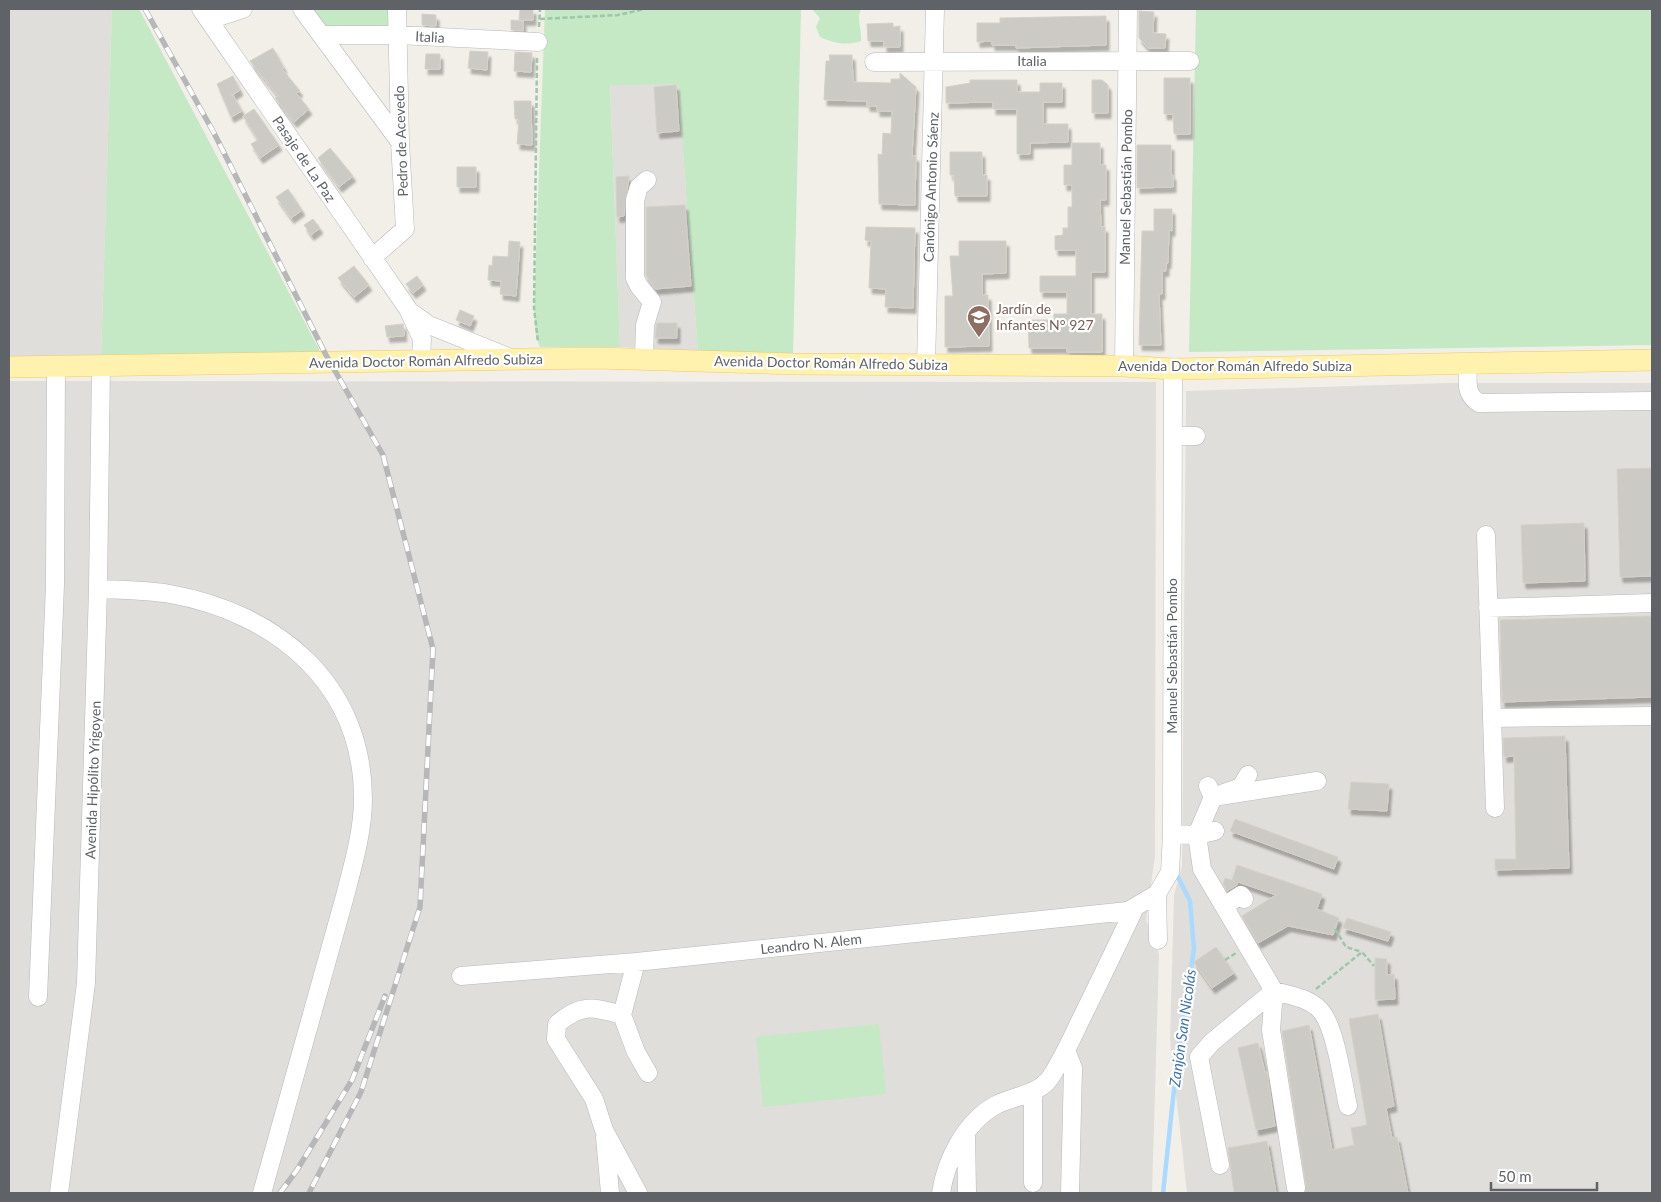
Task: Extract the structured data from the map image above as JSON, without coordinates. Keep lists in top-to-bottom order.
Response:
{
  "streets": {
    "main road": ["Avenida Doctor Román Alfredo Subiza"],
    "street": [
      "Italia",
      "Pedro de Acevedo",
      "Pasaje de La Paz",
      "Canónigo Antonio Sáenz",
      "Manuel Sebastián Pombo",
      "Avenida Hipólito Yrigoyen",
      "Leandro N. Alem"
    ]
  },
  "crossings": [
    ["Italia", "Pedro de Acevedo"],
    ["Italia", "Canónigo Antonio Sáenz"],
    ["Italia", "Manuel Sebastián Pombo"],
    ["Pedro de Acevedo", "Pasaje de La Paz"],
    ["Pasaje de La Paz", "Avenida Doctor Román Alfredo Subiza"],
    ["Canónigo Antonio Sáenz", "Avenida Doctor Román Alfredo Subiza"],
    ["Manuel Sebastián Pombo", "Avenida Doctor Román Alfredo Subiza"],
    ["Manuel Sebastián Pombo", "Leandro N. Alem"],
    ["Avenida Doctor Román Alfredo Subiza", "Avenida Hipólito Yrigoyen"]
  ],
  "water": ["Zanjón San Nicolás"],
  "places": {
    "school or university": ["Jardín de Infantes N° 927"]
  },
  "scale_bar": "50 m"
}
